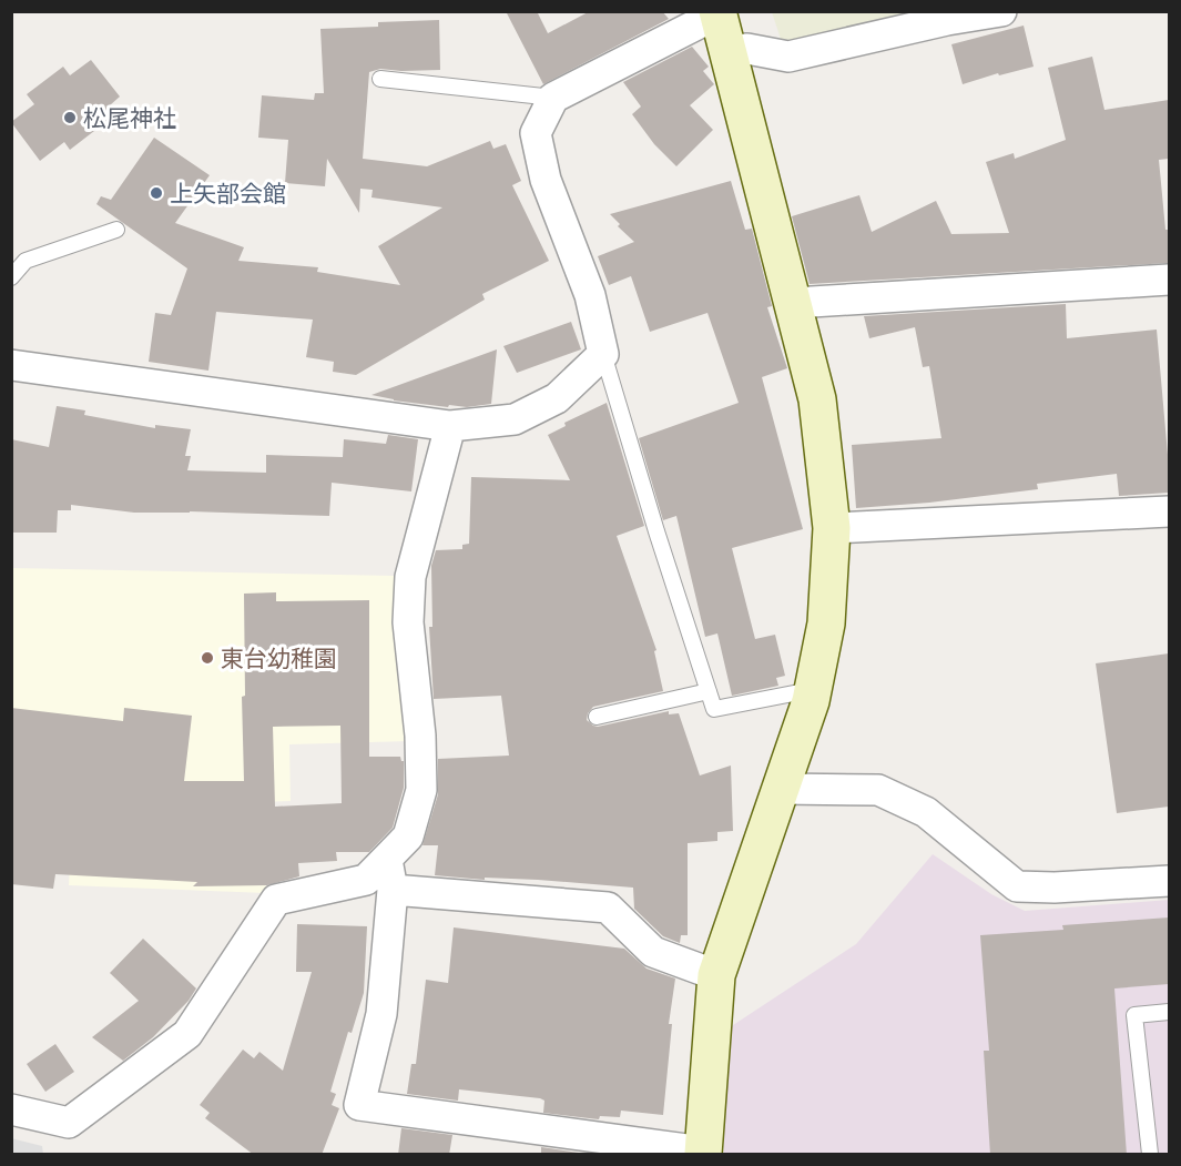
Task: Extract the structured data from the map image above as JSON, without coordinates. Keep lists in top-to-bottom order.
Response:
{
  "places": ["松尾神社", "上矢部会館", "東台幼稚園"]
}
